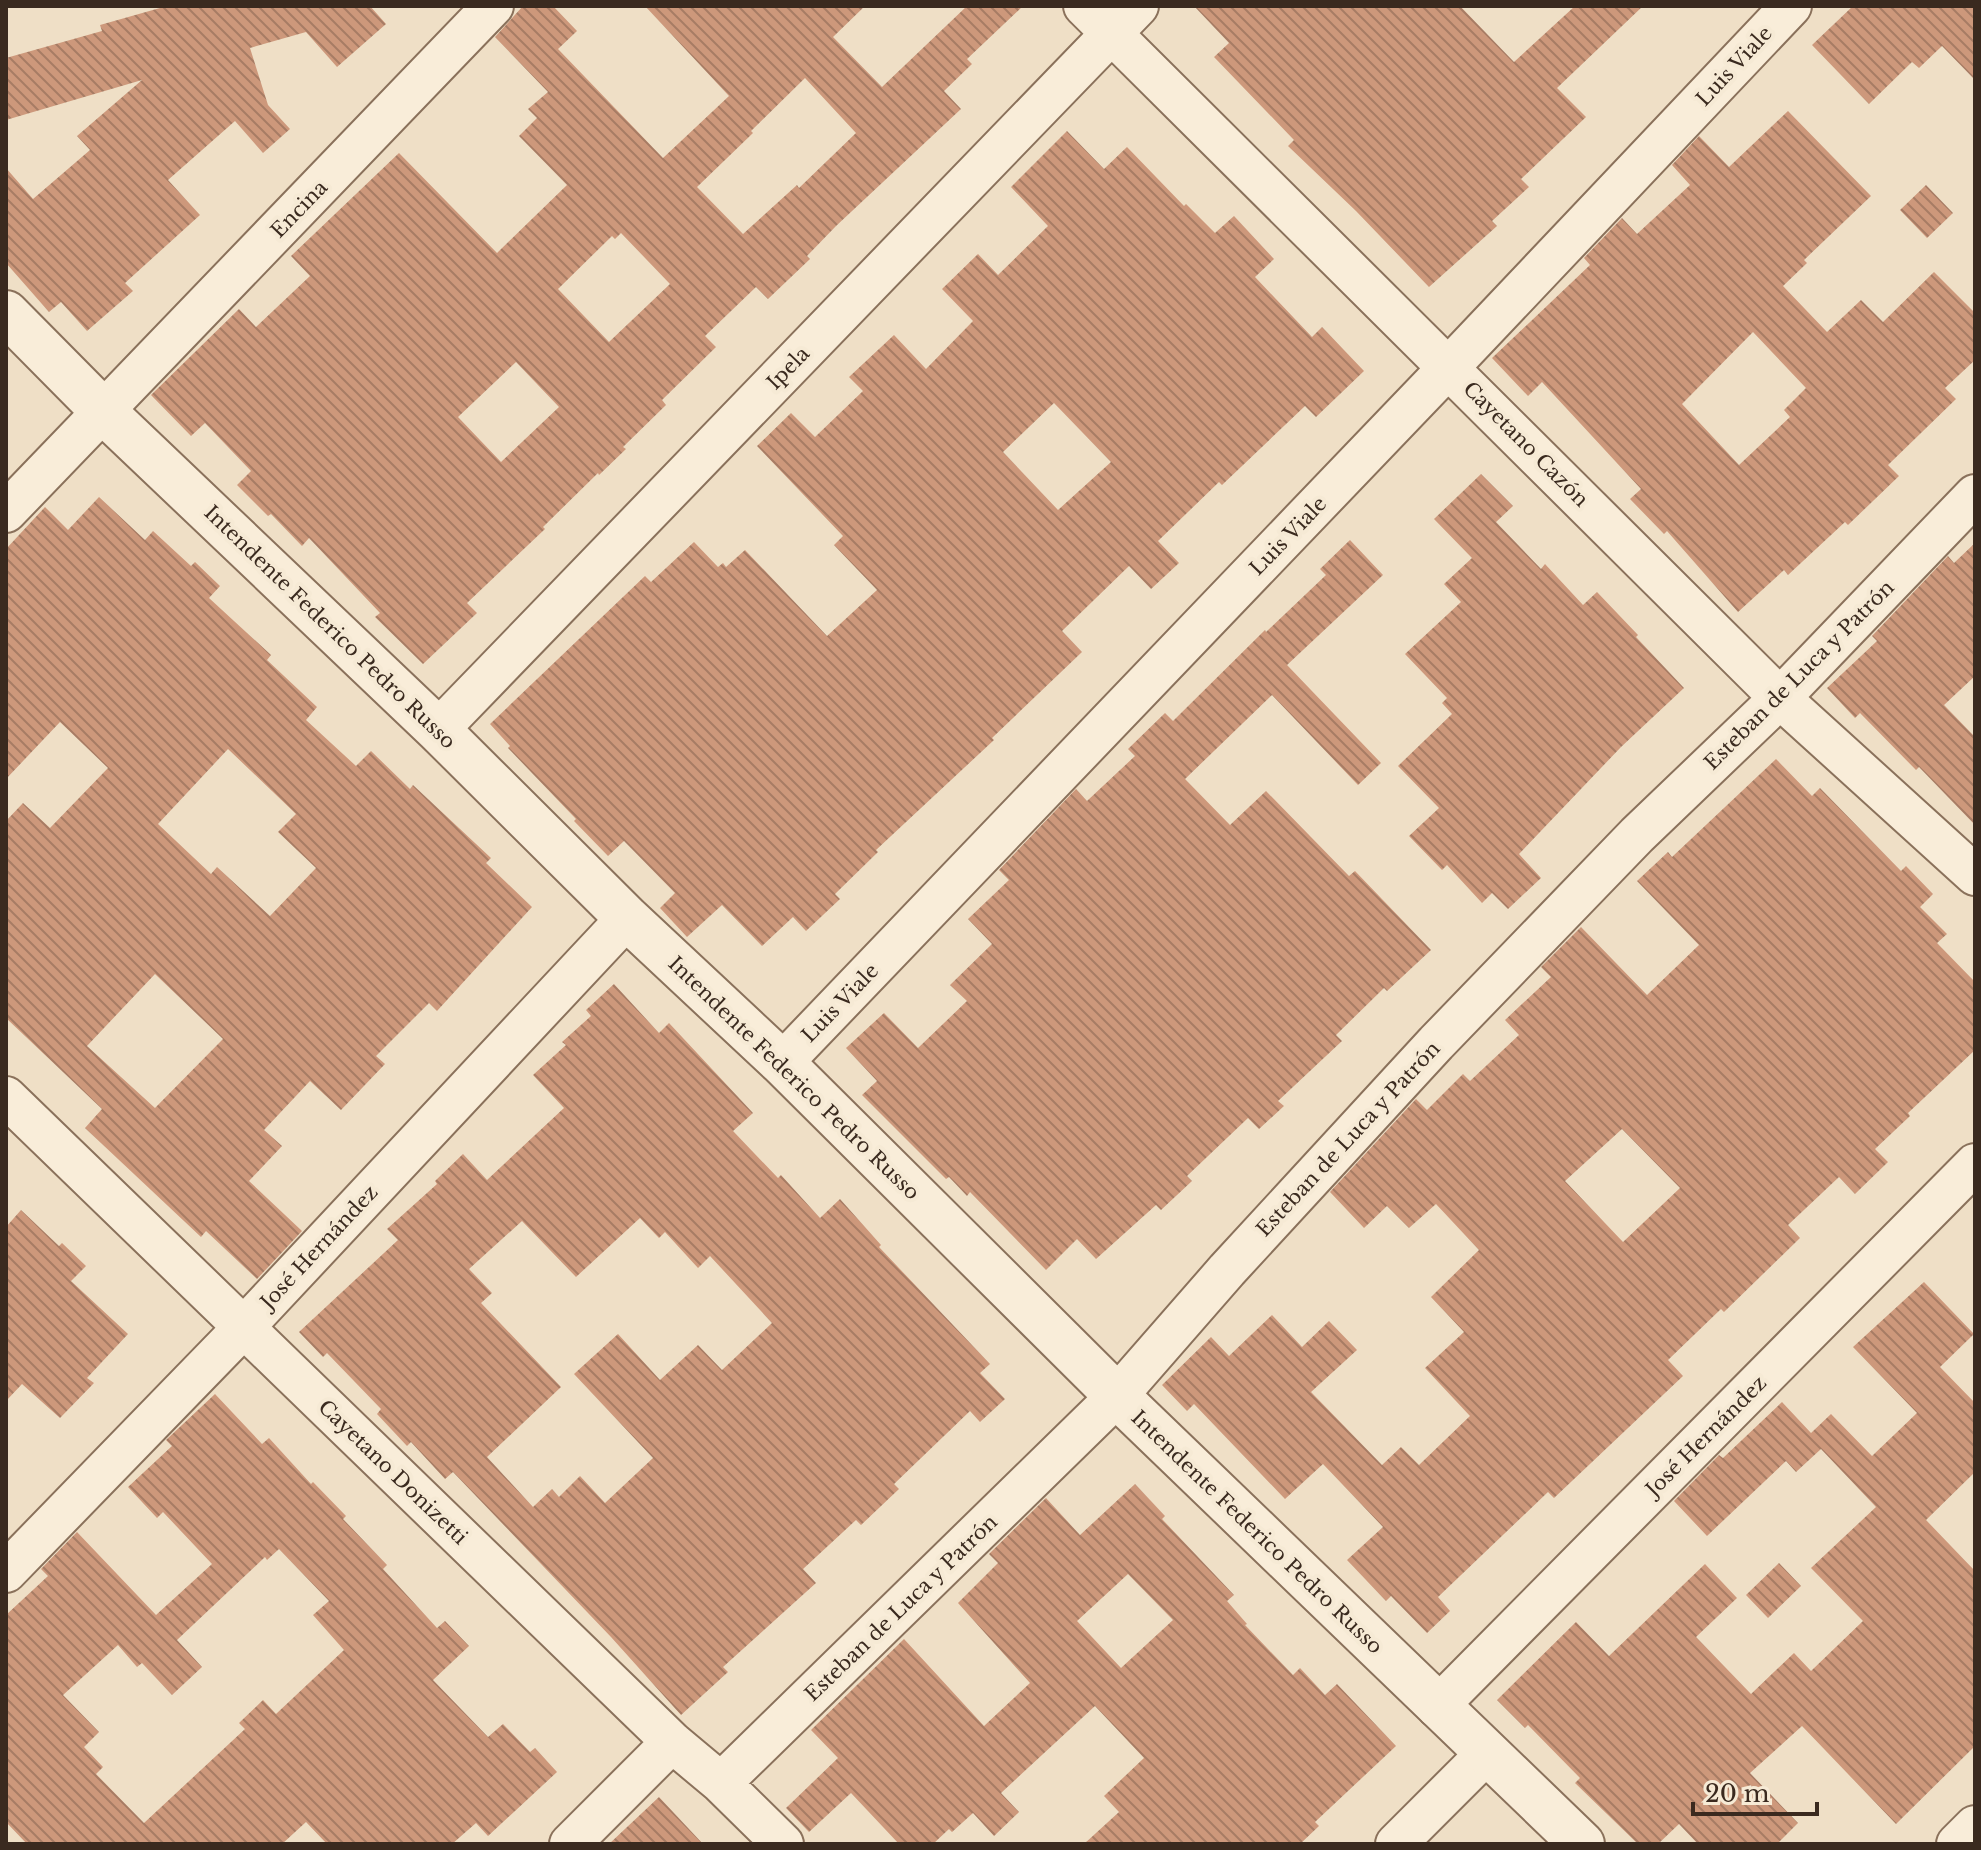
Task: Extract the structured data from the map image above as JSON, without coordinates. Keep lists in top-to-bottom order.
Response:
{
  "streets": {
    "street": [
      "Luis Viale",
      "Encina",
      "Ipela",
      "Cayetano Cazón",
      "Intendente Federico Pedro Russo",
      "Esteban de Luca y Patrón",
      "José Hernández",
      "Cayetano Donizetti"
    ]
  },
  "crossings": [
    ["Luis Viale", "Cayetano Cazón"],
    ["Luis Viale", "Intendente Federico Pedro Russo"],
    ["Encina", "Intendente Federico Pedro Russo"],
    ["Ipela", "Cayetano Cazón"],
    ["Ipela", "Intendente Federico Pedro Russo"],
    ["Cayetano Cazón", "Esteban de Luca y Patrón"],
    ["Intendente Federico Pedro Russo", "Esteban de Luca y Patrón"],
    ["Intendente Federico Pedro Russo", "José Hernández"],
    ["Esteban de Luca y Patrón", "Cayetano Donizetti"],
    ["José Hernández", "Cayetano Donizetti"]
  ],
  "scale_bar": "20 m"
}
